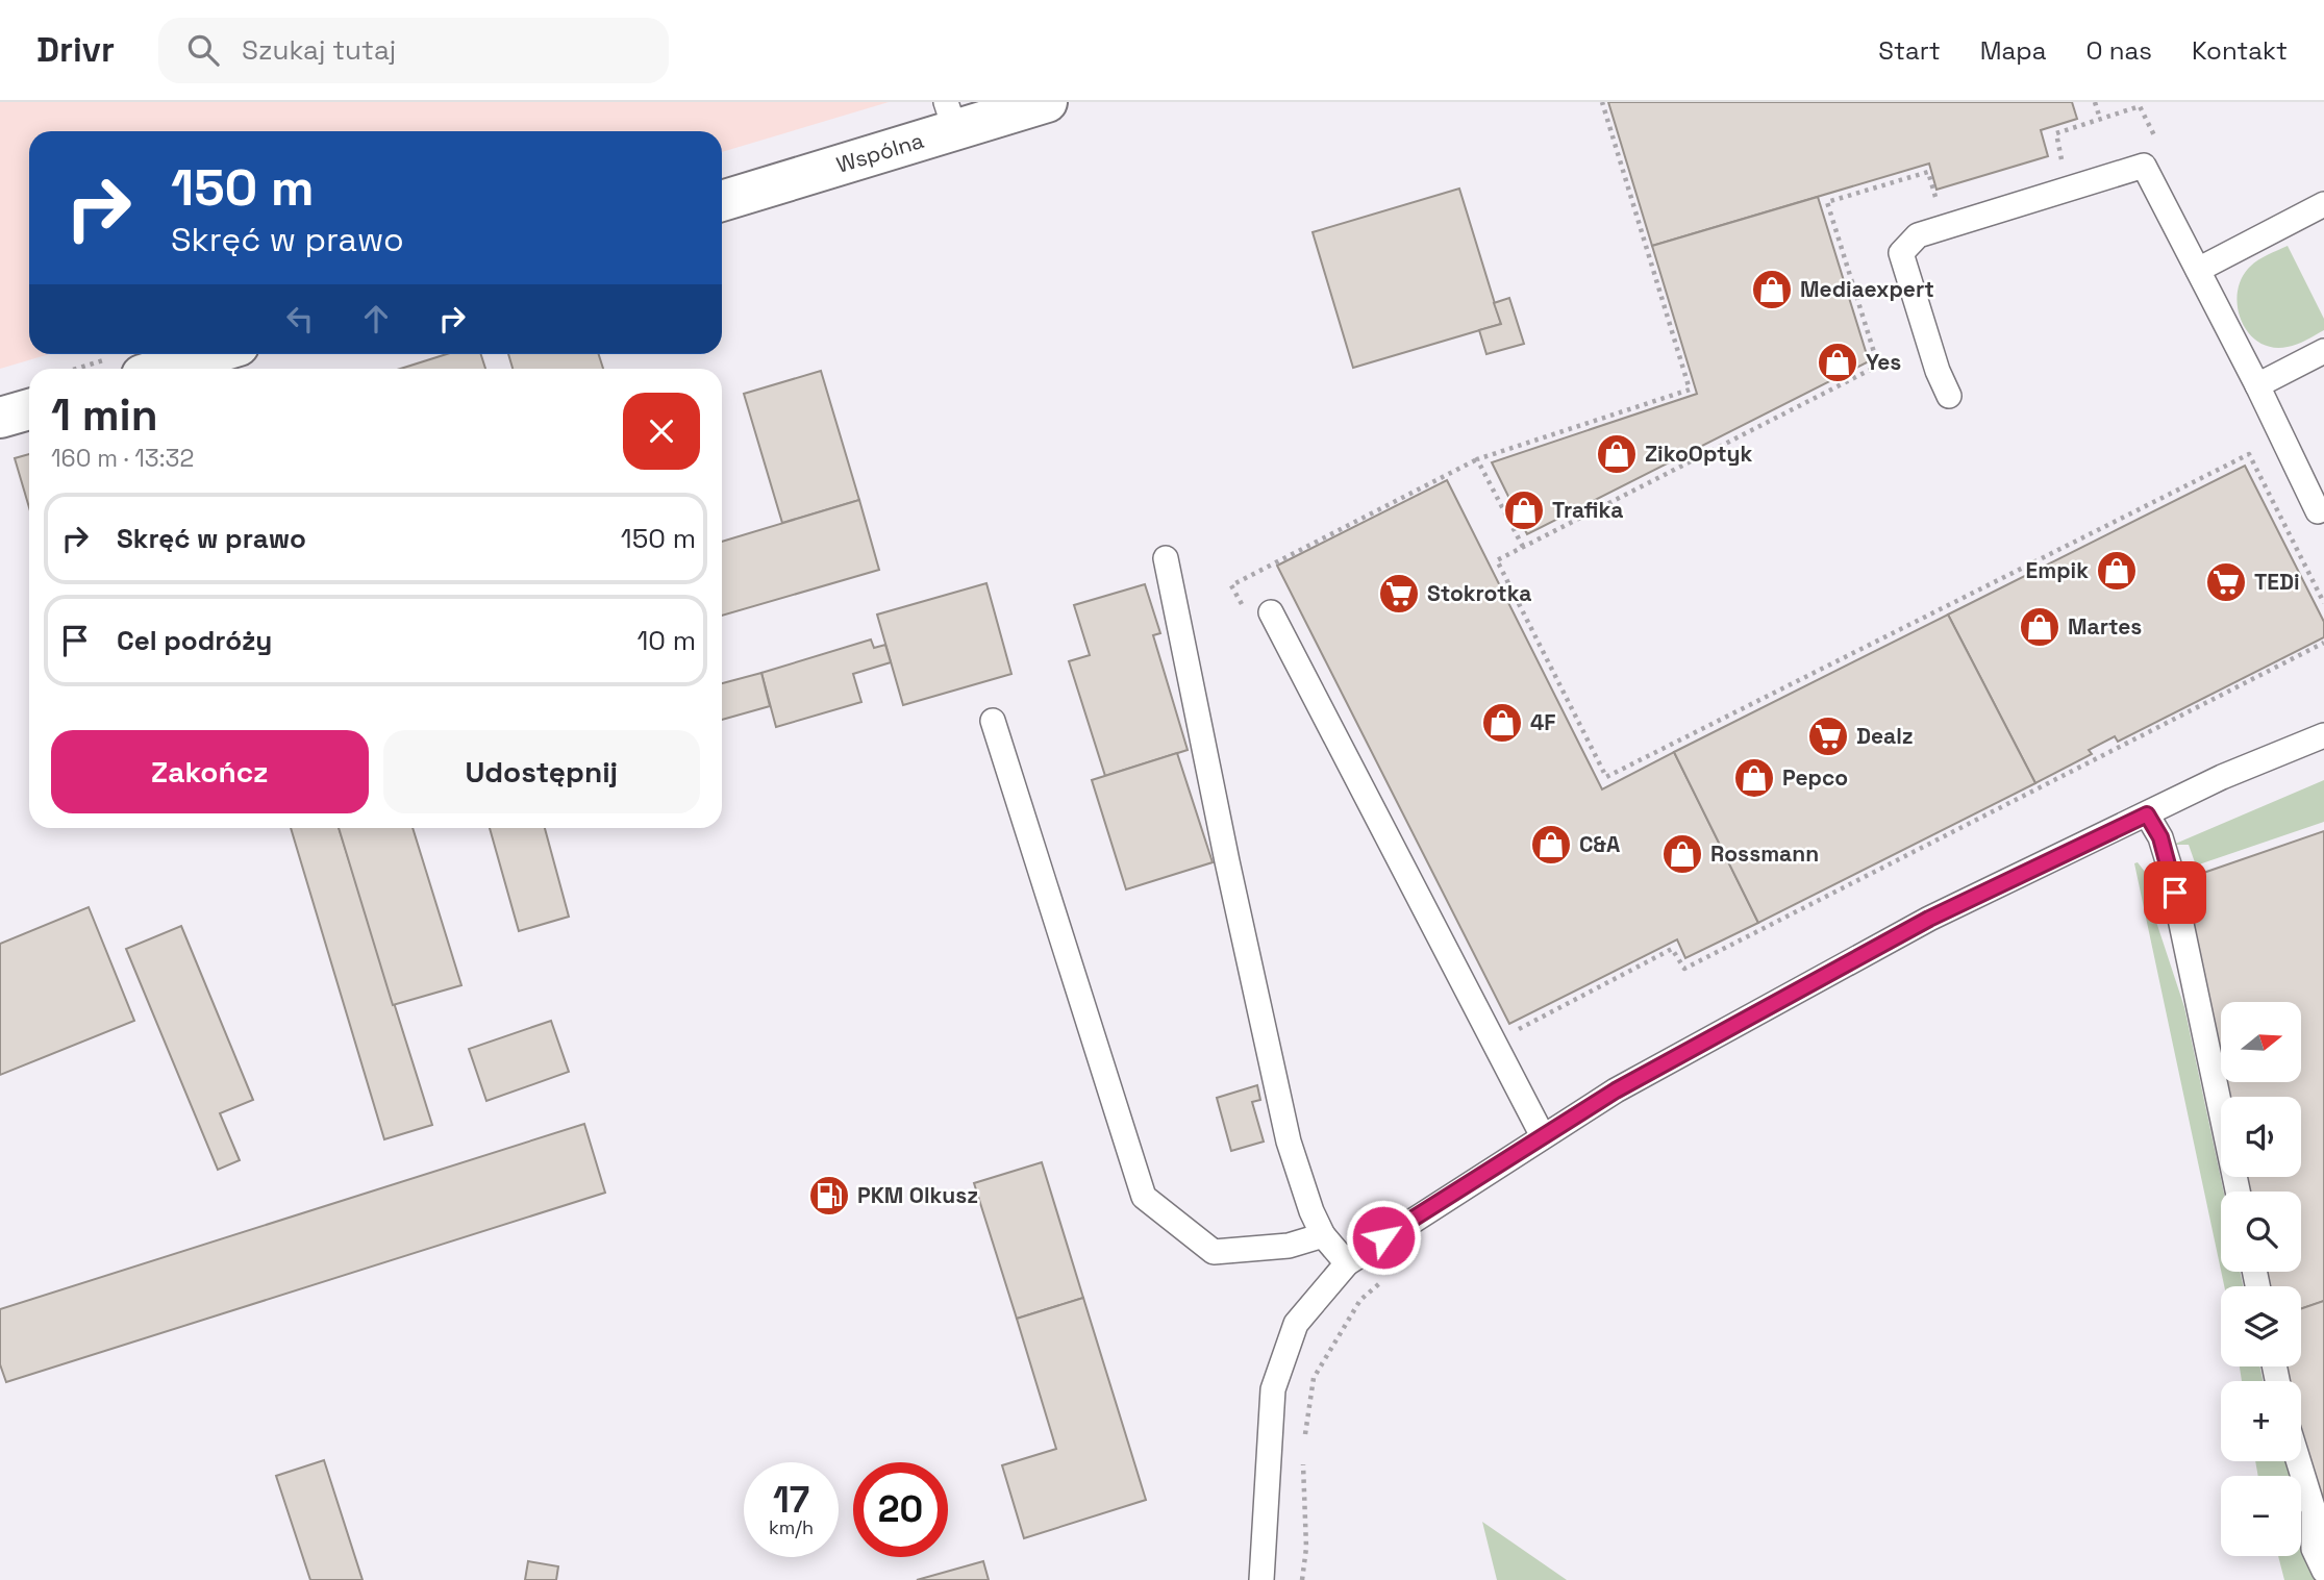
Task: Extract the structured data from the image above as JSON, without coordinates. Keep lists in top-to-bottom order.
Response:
{
  "streets": {
    "street": ["Wspólna"]
  },
  "places": {
    "shop": [
      "Mediaexpert",
      "Yes",
      "ZikoOptyk",
      "Trafika",
      "Empik",
      "Martes",
      "4F",
      "Pepco",
      "C&A",
      "Rossmann"
    ],
    "supermarket": ["TEDi", "Stokrotka", "Dealz"],
    "fuel station": ["PKM Olkusz"]
  },
  "north": "right",
  "page": {
    "header": "Drivr",
    "search": "Szukaj tutaj",
    "nav": [
      "Start",
      "Mapa",
      "O nas",
      "Kontakt"
    ],
    "turn": ["150 m", "Skręć w prawo"],
    "heading": ["1 min", "160 m · 13:32"],
    "list": [
      {
        "name": "Skręć w prawo",
        "value": "150 m"
      },
      {
        "name": "Cel podróży",
        "value": "10 m"
      }
    ],
    "buttons": ["Zakończ", "Udostępnij"],
    "map_buttons": ["+", "−"],
    "speed": "17 km/h",
    "limit": "20"
  }
}
